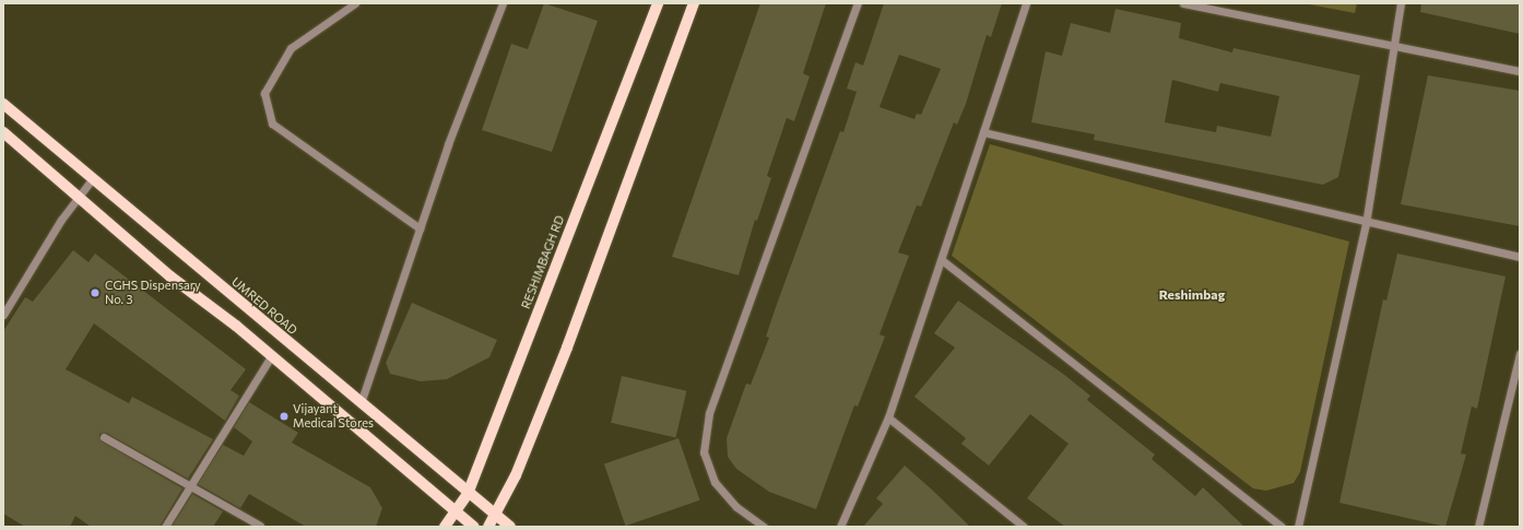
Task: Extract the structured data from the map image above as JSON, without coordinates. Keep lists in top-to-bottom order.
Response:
{
  "streets": {
    "main road": ["RESHIMBAGH RD", "UMRED ROAD"]
  },
  "crossings": [
    ["RESHIMBAGH RD", "UMRED ROAD"]
  ],
  "districts": ["Reshimbag"],
  "places": ["CGHS Dispensary No. 3", "Vijayant Medical Stores"]
}
